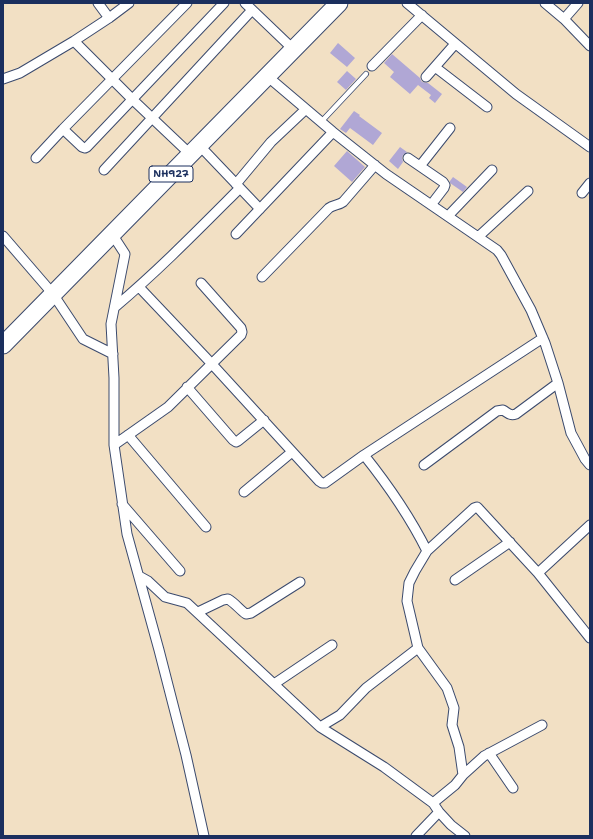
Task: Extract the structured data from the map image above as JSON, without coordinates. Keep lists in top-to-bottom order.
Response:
{
  "streets": {
    "highway": ["NH927"]
  }
}
